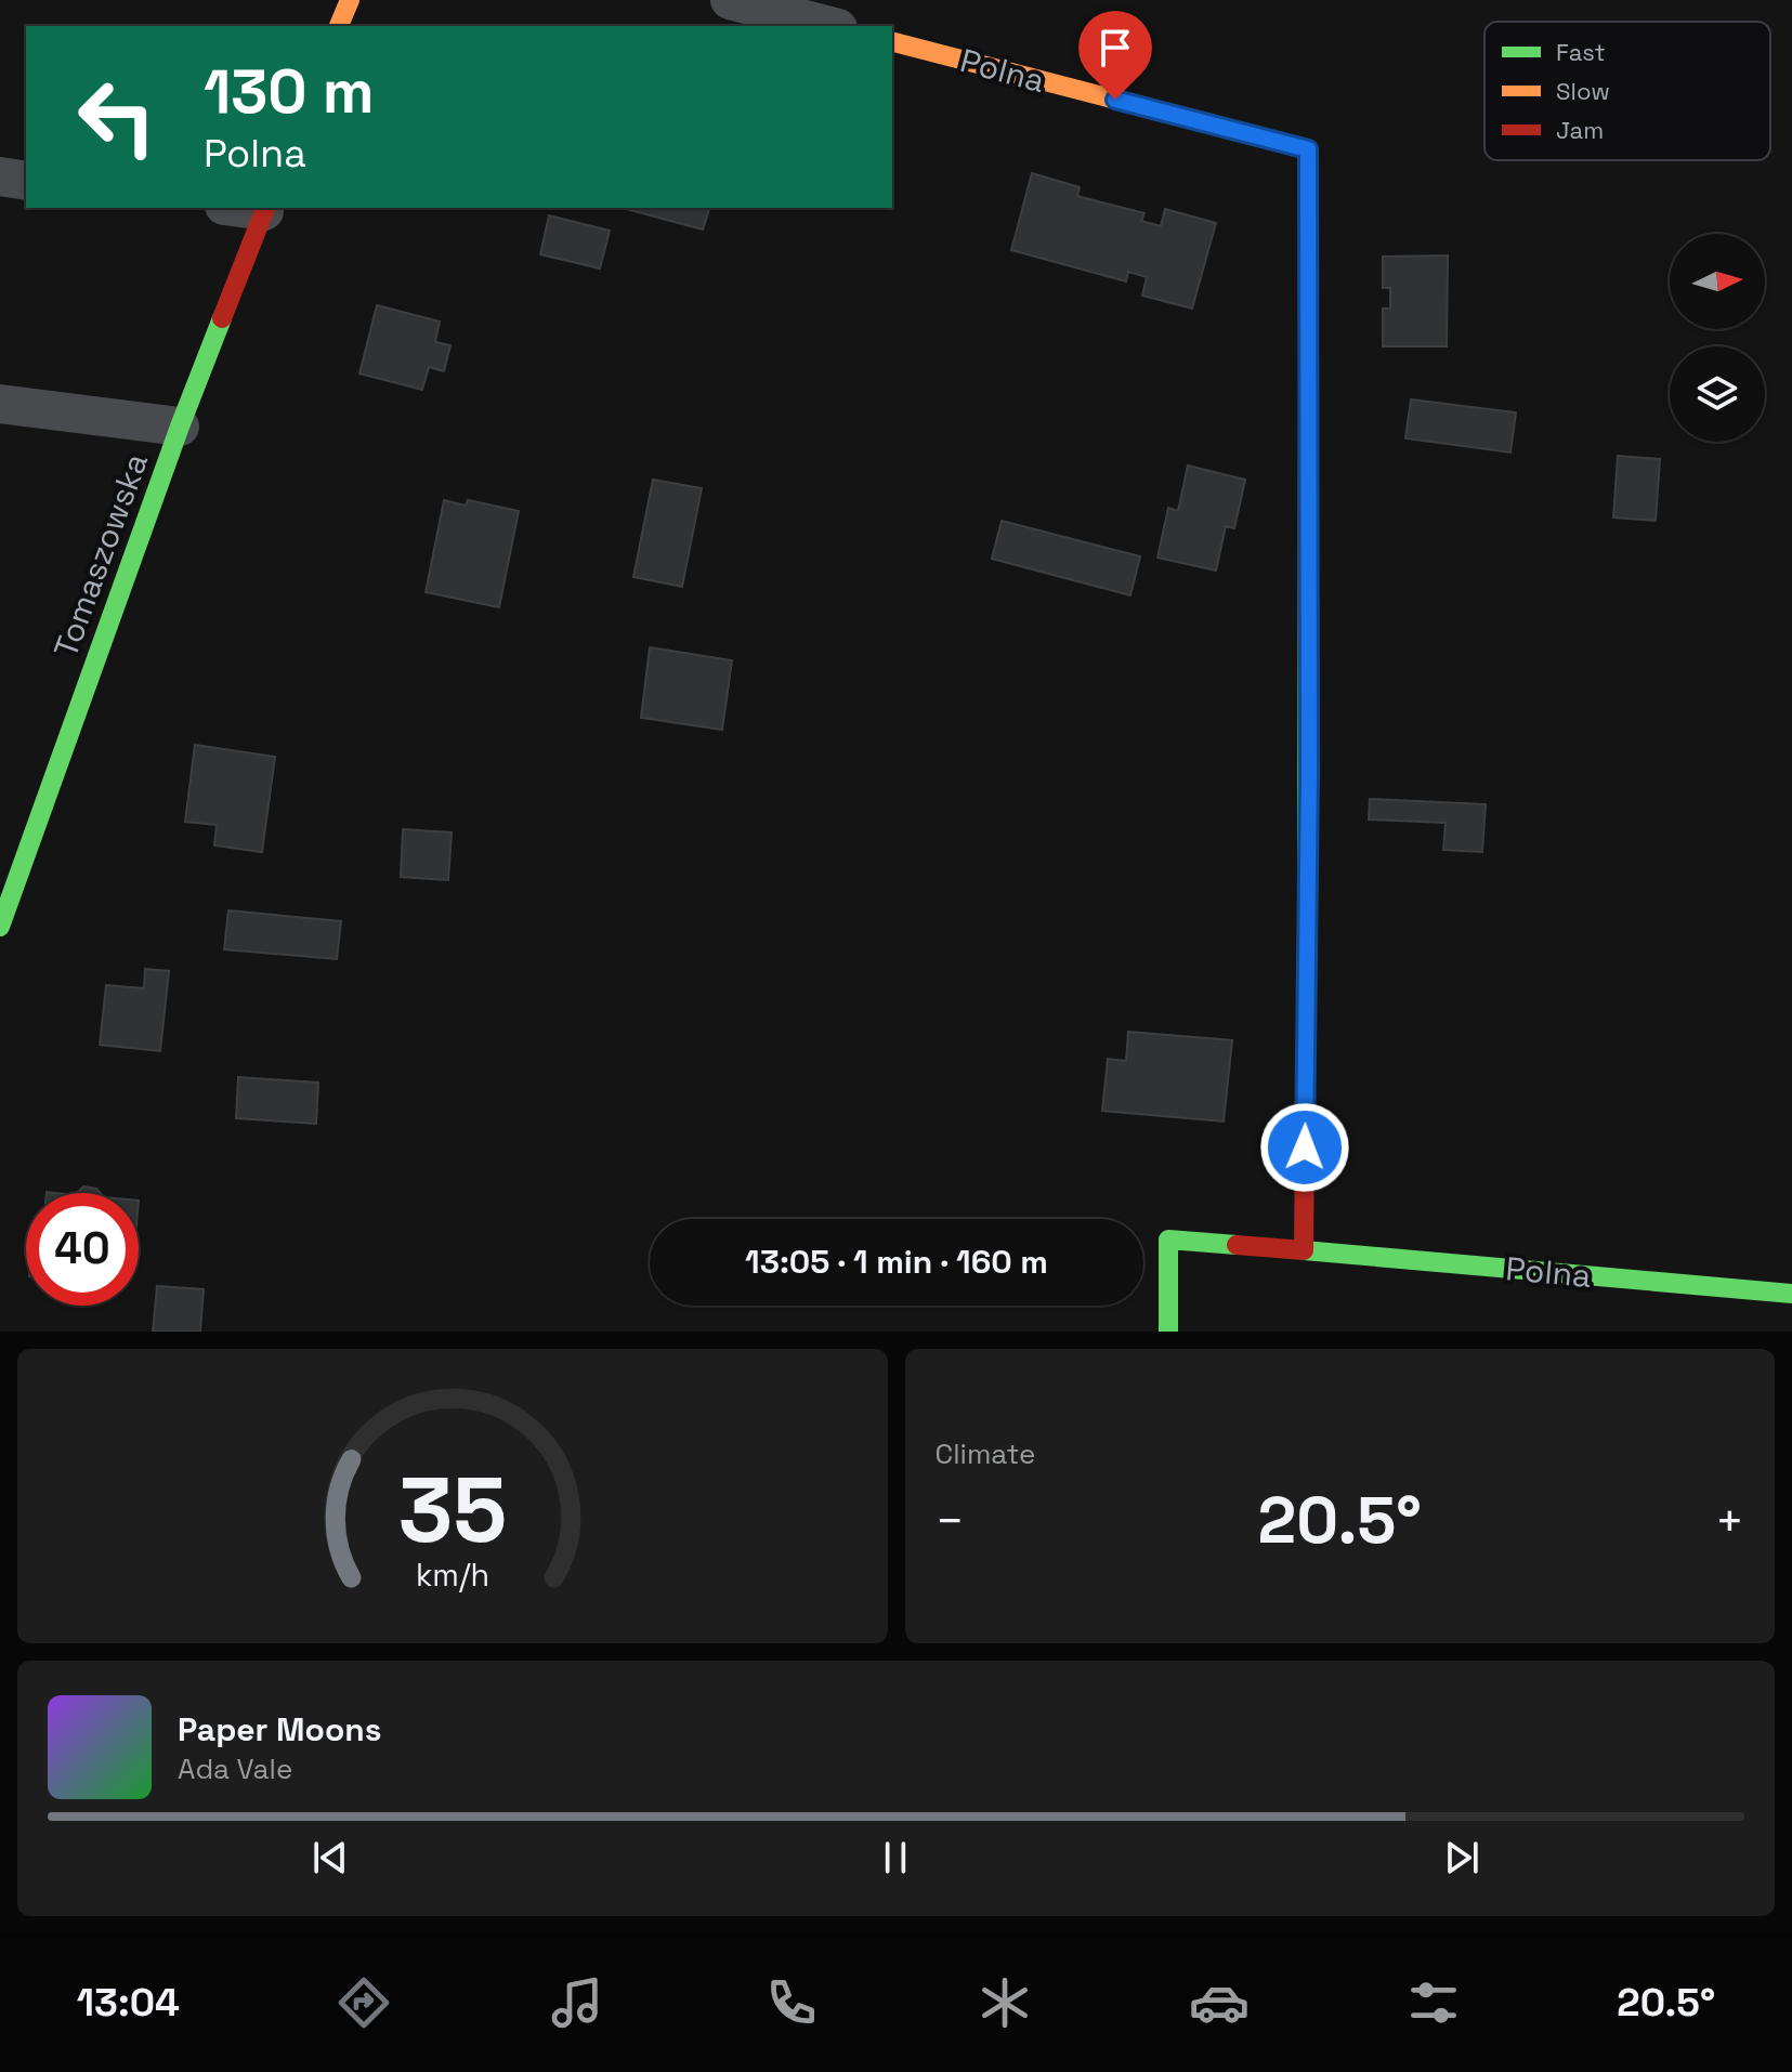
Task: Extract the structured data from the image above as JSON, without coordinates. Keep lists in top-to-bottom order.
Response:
{
  "streets": {
    "street": ["Polna", "Tomaszowska"]
  },
  "legend": ["Fast", "Slow", "Jam"],
  "north": "right",
  "page": {
    "turn": ["130 m", "Polna"],
    "limit": "40",
    "trip": "13:05 · 1 min · 160 m",
    "tile": "Climate",
    "heat": ["−", "20.5°", "+"],
    "song": ["Paper Moons", "Ada Vale"],
    "tabs": ["13:04", "20.5°"],
    "gauge": ["35", "km/h"]
  }
}
